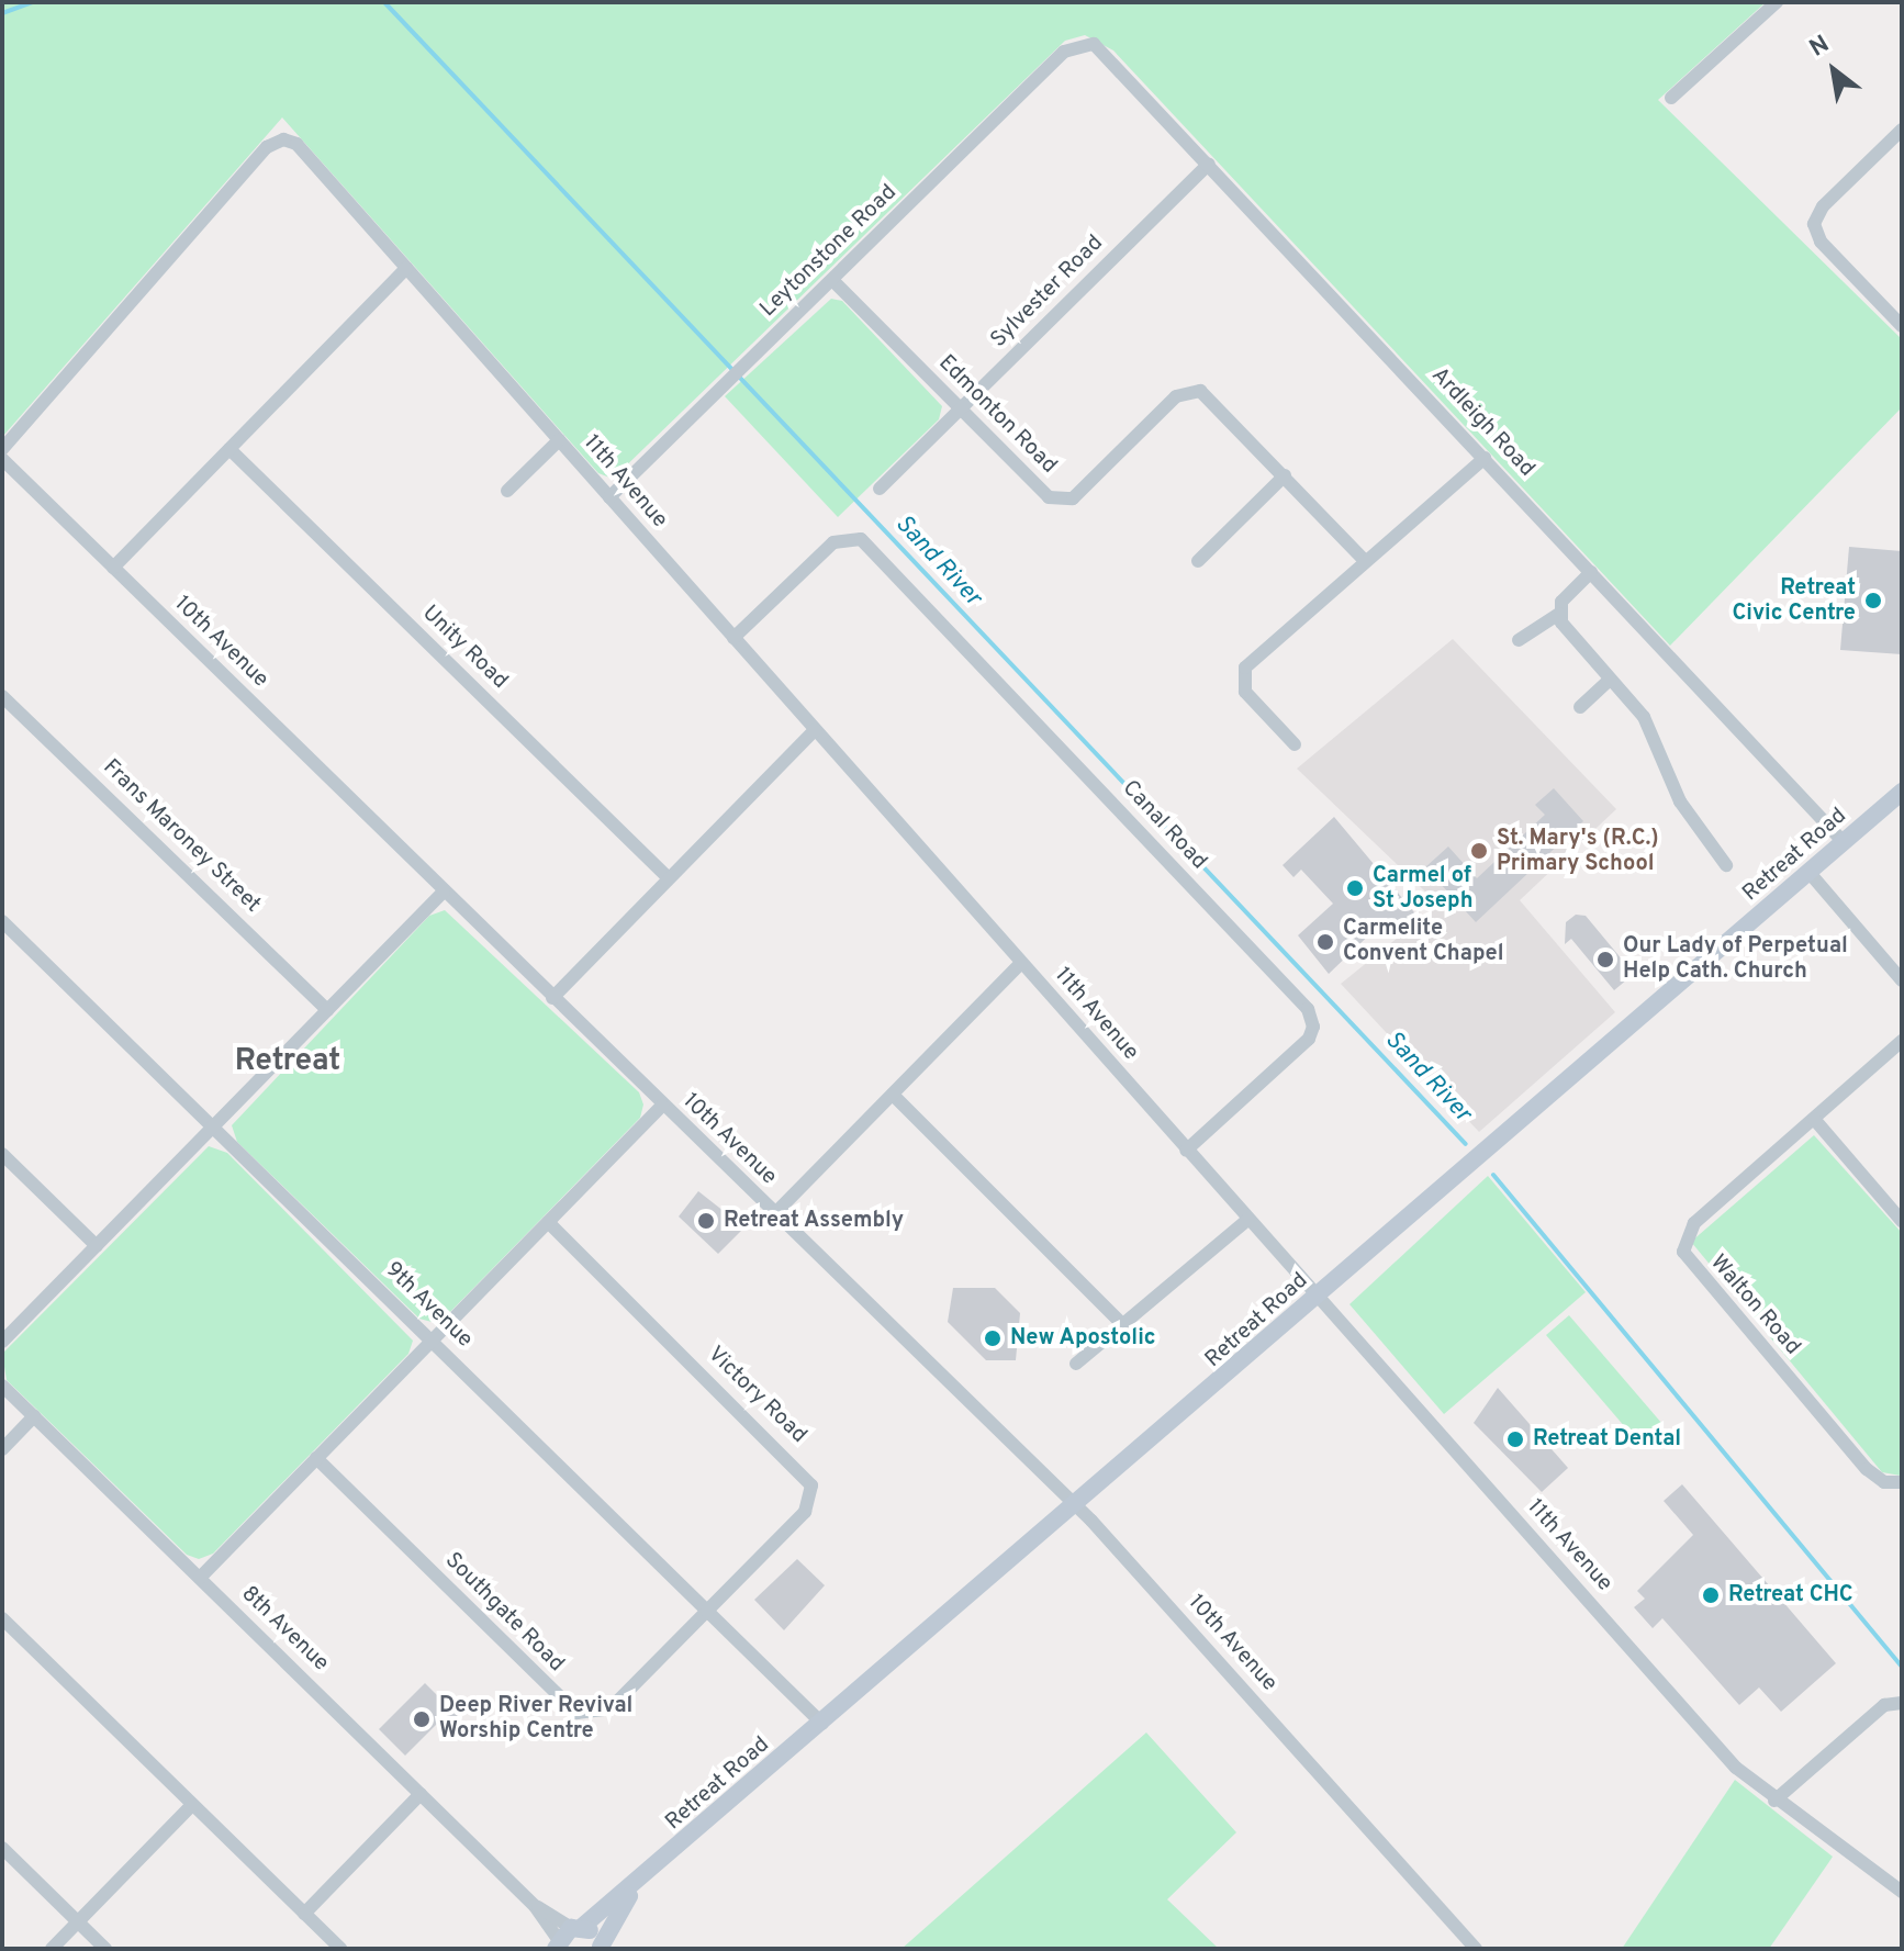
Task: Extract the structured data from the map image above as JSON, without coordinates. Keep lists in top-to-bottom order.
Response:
{
  "streets": {
    "main road": ["Retreat Road"],
    "street": [
      "Leytonstone Road",
      "Sylvester Road",
      "Edmonton Road",
      "Ardleigh Road",
      "11th Avenue",
      "10th Avenue",
      "Unity Road",
      "Canal Road",
      "Frans Maroney Street",
      "9th Avenue",
      "Walton Road",
      "Victory Road",
      "Southgate Road",
      "8th Avenue"
    ]
  },
  "crossings": [
    ["Leytonstone Road", "Edmonton Road"],
    ["Leytonstone Road", "Ardleigh Road"],
    ["Leytonstone Road", "11th Avenue"],
    ["Sylvester Road", "Edmonton Road"],
    ["Sylvester Road", "Ardleigh Road"],
    ["Ardleigh Road", "Retreat Road"],
    ["11th Avenue", "Canal Road"],
    ["11th Avenue", "Retreat Road"],
    ["10th Avenue", "Retreat Road"],
    ["Retreat Road", "9th Avenue"],
    ["Retreat Road", "8th Avenue"],
    ["9th Avenue", "Victory Road"],
    ["9th Avenue", "Southgate Road"],
    ["Victory Road", "Southgate Road"]
  ],
  "districts": ["Retreat"],
  "water": ["Sand River"],
  "places": [
    "Retreat Civic Centre",
    "St. Mary's (R.C.) Primary School",
    "Carmel of St Joseph",
    "Carmelite Convent Chapel",
    "Our Lady of Perpetual Help Cath. Church",
    "Retreat Assembly",
    "New Apostolic",
    "Retreat Dental",
    "Retreat CHC",
    "Deep River Revival Worship Centre"
  ],
  "north": "top left"
}
